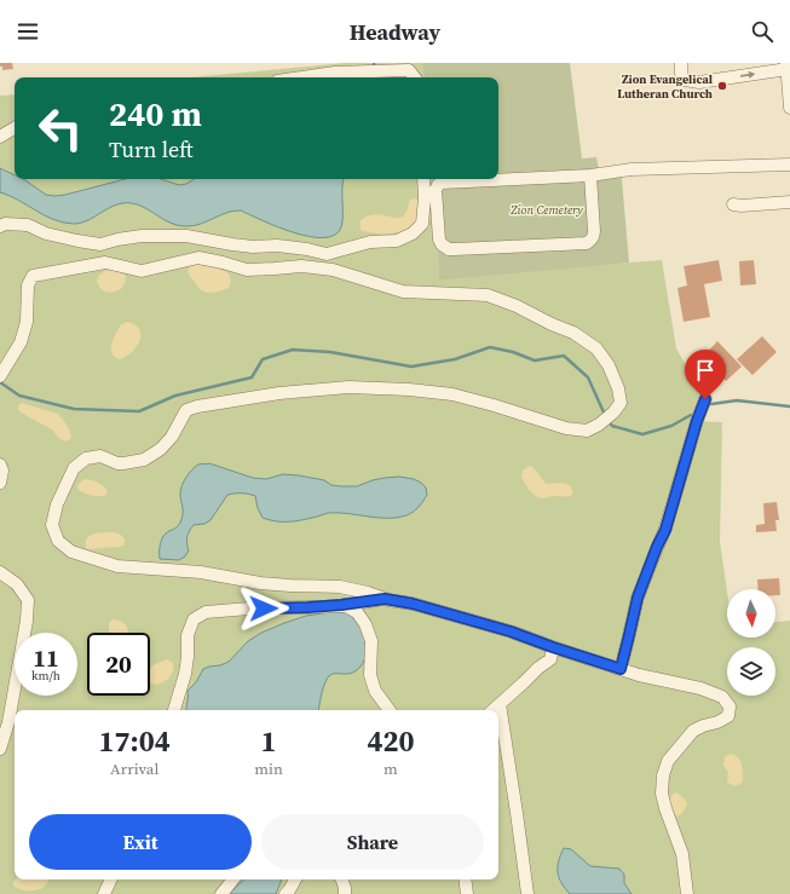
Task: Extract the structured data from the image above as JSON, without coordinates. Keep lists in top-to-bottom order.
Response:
{
  "parks": ["Zion Cemetery"],
  "places": ["Zion Evangelical Lutheran Church"],
  "north": "bottom",
  "page": {
    "header": "Headway",
    "turn": ["240 m", "Turn left"],
    "speed": "11 km/h",
    "limit": "20",
    "eta": [
      "17:04",
      "Arrival",
      "1",
      "min",
      "420",
      "m"
    ],
    "buttons": ["Exit", "Share"]
  }
}
